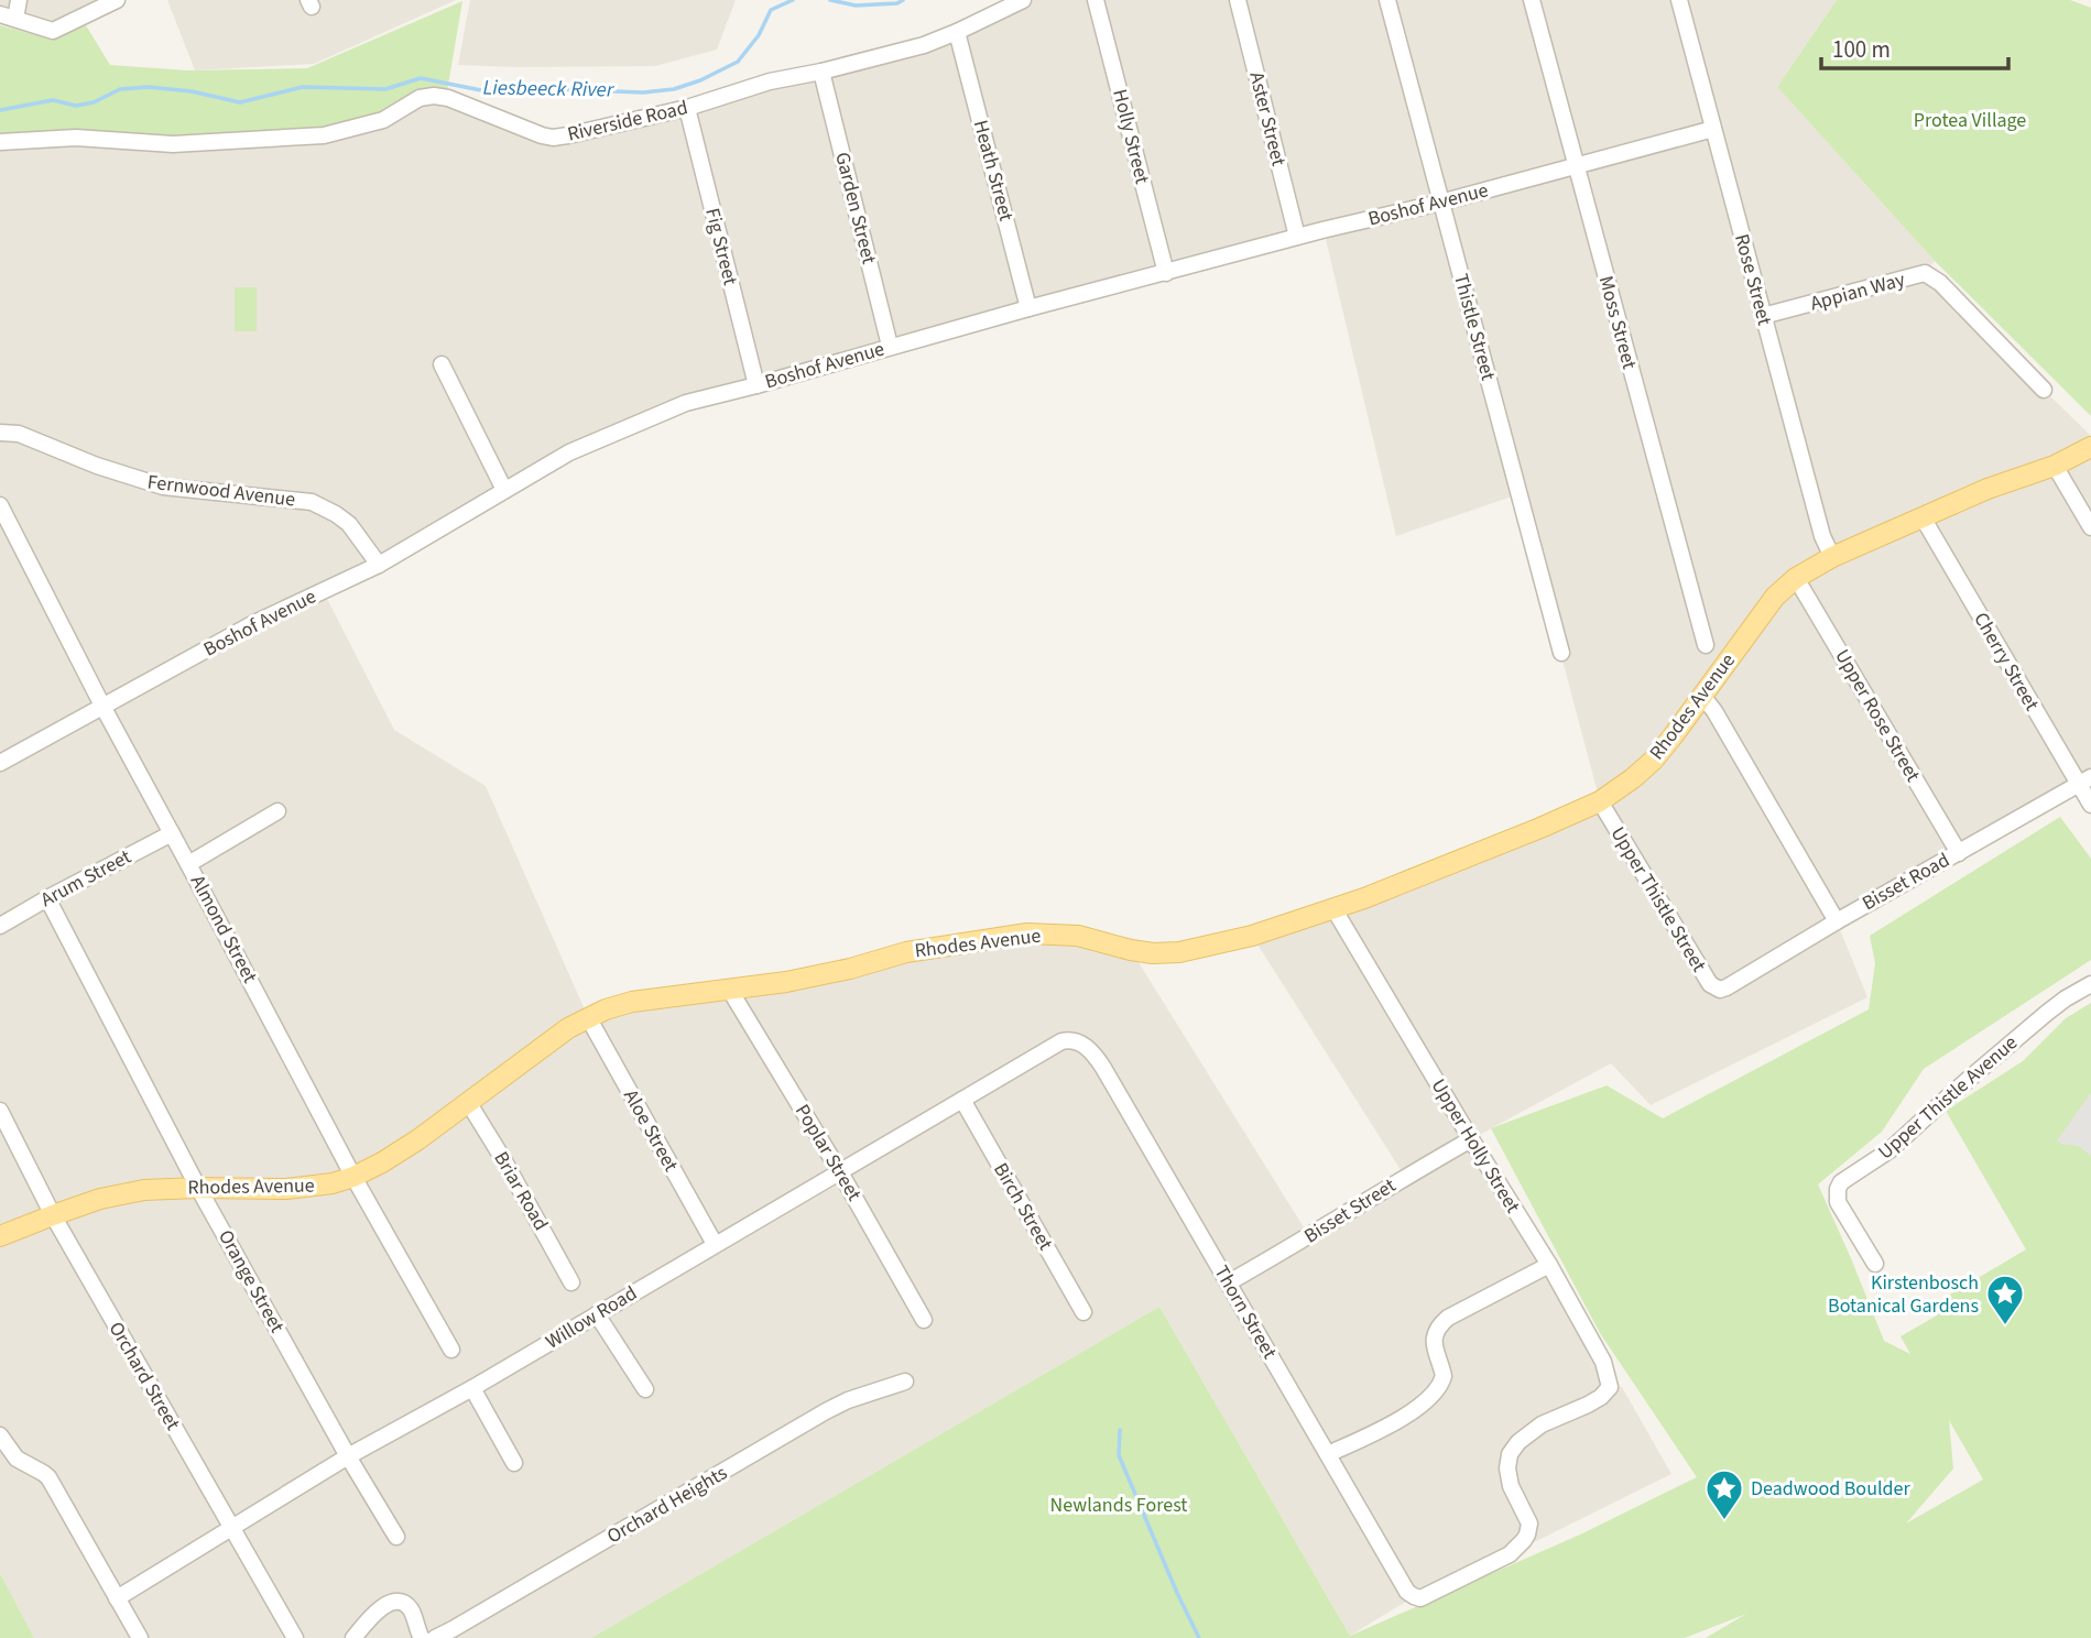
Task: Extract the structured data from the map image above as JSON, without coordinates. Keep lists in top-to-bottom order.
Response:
{
  "streets": {
    "main road": ["Rhodes Avenue"],
    "street": [
      "Aster Street",
      "Riverside Road",
      "Holly Street",
      "Heath Street",
      "Boshof Avenue",
      "Garden Street",
      "Fig Street",
      "Rose Street",
      "Appian Way",
      "Moss Street",
      "Thistle Street",
      "Fernwood Avenue",
      "Cherry Street",
      "Upper Rose Street",
      "Arum Street",
      "Bisset Road",
      "Upper Thistle Street",
      "Almond Street",
      "Upper Thistle Avenue",
      "Aloe Street",
      "Upper Holly Street",
      "Poplar Street",
      "Briar Road",
      "Birch Street",
      "Bisset Street",
      "Orange Street",
      "Thorn Street",
      "Willow Road",
      "Orchard Street",
      "Orchard Heights"
    ]
  },
  "crossings": [
    ["Aster Street", "Boshof Avenue"],
    ["Riverside Road", "Heath Street"],
    ["Riverside Road", "Garden Street"],
    ["Riverside Road", "Fig Street"],
    ["Holly Street", "Boshof Avenue"],
    ["Heath Street", "Boshof Avenue"],
    ["Boshof Avenue", "Garden Street"],
    ["Boshof Avenue", "Fig Street"],
    ["Boshof Avenue", "Rose Street"],
    ["Boshof Avenue", "Moss Street"],
    ["Boshof Avenue", "Thistle Street"],
    ["Boshof Avenue", "Fernwood Avenue"],
    ["Boshof Avenue", "Almond Street"],
    ["Rose Street", "Appian Way"],
    ["Rose Street", "Rhodes Avenue"],
    ["Cherry Street", "Rhodes Avenue"],
    ["Cherry Street", "Bisset Road"],
    ["Rhodes Avenue", "Upper Rose Street"],
    ["Rhodes Avenue", "Upper Thistle Street"],
    ["Rhodes Avenue", "Almond Street"],
    ["Rhodes Avenue", "Aloe Street"],
    ["Rhodes Avenue", "Upper Holly Street"],
    ["Rhodes Avenue", "Poplar Street"],
    ["Rhodes Avenue", "Briar Road"],
    ["Rhodes Avenue", "Orange Street"],
    ["Rhodes Avenue", "Orchard Street"],
    ["Upper Rose Street", "Bisset Road"],
    ["Arum Street", "Almond Street"],
    ["Arum Street", "Orange Street"],
    ["Bisset Road", "Upper Thistle Street"],
    ["Aloe Street", "Willow Road"],
    ["Upper Holly Street", "Bisset Street"],
    ["Upper Holly Street", "Thorn Street"],
    ["Poplar Street", "Willow Road"],
    ["Birch Street", "Willow Road"],
    ["Bisset Street", "Thorn Street"],
    ["Orange Street", "Willow Road"],
    ["Thorn Street", "Willow Road"],
    ["Willow Road", "Orchard Street"]
  ],
  "water": ["Liesbeeck River"],
  "parks": ["Protea Village", "Newlands Forest"],
  "places": {
    "place": ["Kirstenbosch Botanical Gardens", "Deadwood Boulder"]
  },
  "scale_bar": "100 m"
}
